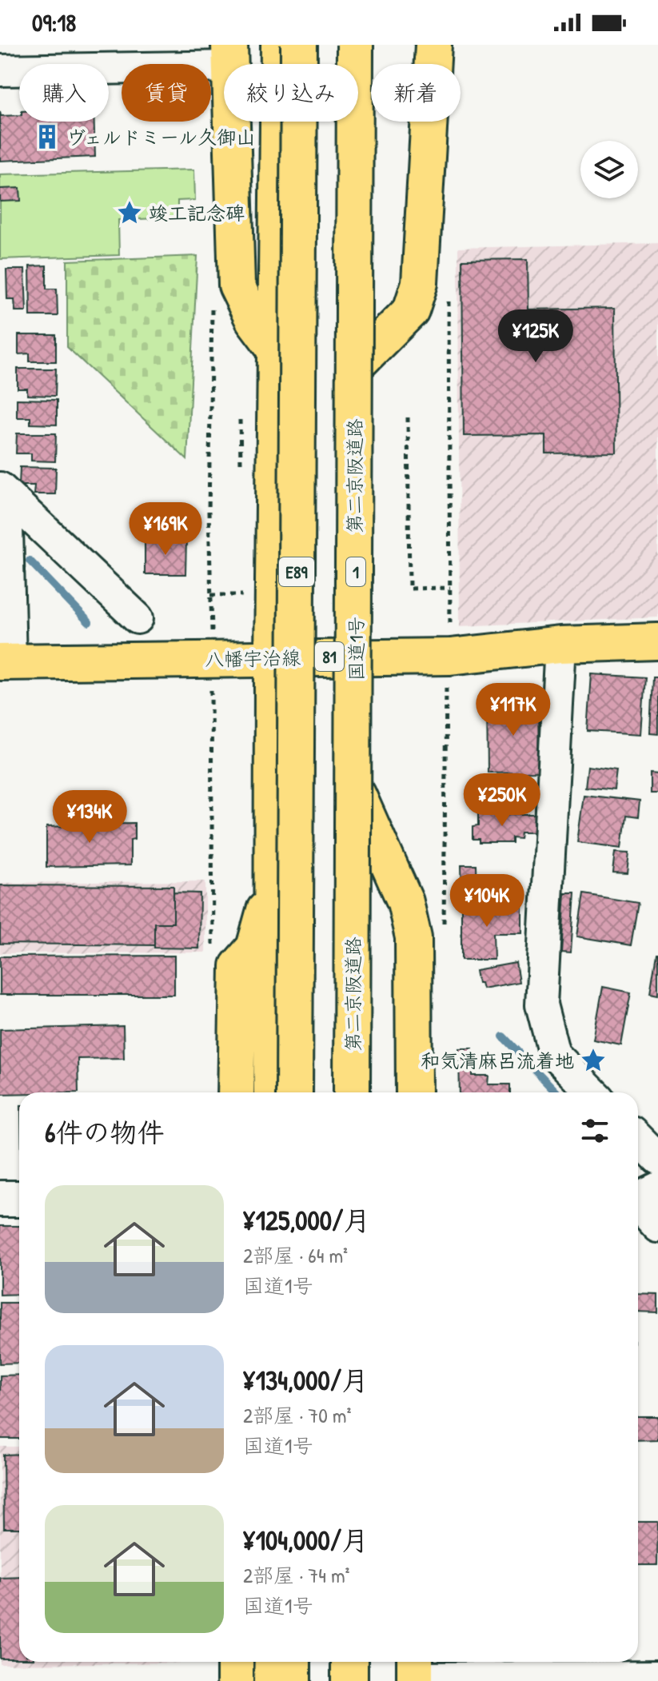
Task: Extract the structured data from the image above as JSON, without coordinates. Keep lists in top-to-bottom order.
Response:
{
  "streets": {
    "main road": [
      "第二京阪道路",
      "E89",
      "1",
      "国道1号",
      "81",
      "八幡宇治線"
    ]
  },
  "crossings": [
    ["国道1号", "八幡宇治線"]
  ],
  "places": {
    "building": ["ヴェルドミール久御山"],
    "place": ["竣工記念碑", "和気清麻呂流着地"]
  },
  "page": {
    "status": "09:18",
    "chip": [
      "購入",
      "賃貸",
      "絞り込み",
      "新着"
    ],
    "price": [
      "¥125K",
      "¥169K",
      "¥117K",
      "¥250K",
      "¥134K",
      "¥104K"
    ],
    "heading": "6件の物件",
    "list": [
      {
        "name": "¥125,000/月",
        "note": "2部屋 · 64 m² · 国道1号"
      },
      {
        "name": "¥134,000/月",
        "note": "2部屋 · 70 m² · 国道1号"
      },
      {
        "name": "¥104,000/月",
        "note": "2部屋 · 74 m² · 国道1号"
      }
    ]
  }
}
